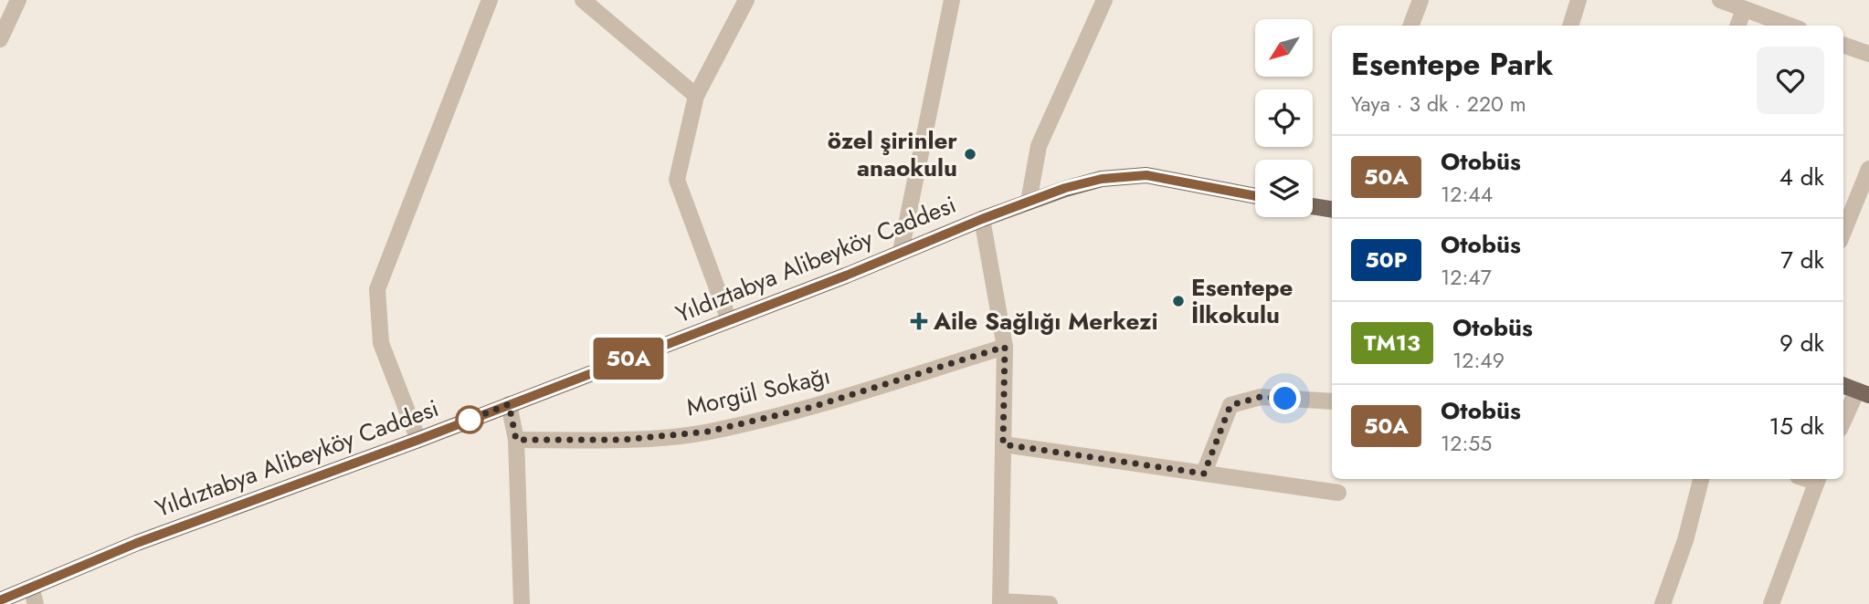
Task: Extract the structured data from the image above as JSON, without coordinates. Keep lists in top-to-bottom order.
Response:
{
  "streets": {
    "main road": ["Yıldıztabya Alibeyköy Caddesi"],
    "street": ["Morgül Sokağı"]
  },
  "places": {
    "other": ["özel şirinler anaokulu", "Esentepe İlkokulu"],
    "health": ["Aile Sağlığı Merkezi"]
  },
  "lines": ["bus line 50A"],
  "north": "bottom left",
  "page": {
    "on_map": "50A",
    "heading": ["Esentepe Park", "Yaya · 3 dk · 220 m"],
    "list": [
      {
        "mark": "50A",
        "name": "Otobüs",
        "note": "12:44",
        "value": "4 dk"
      },
      {
        "mark": "50P",
        "name": "Otobüs",
        "note": "12:47",
        "value": "7 dk"
      },
      {
        "mark": "TM13",
        "name": "Otobüs",
        "note": "12:49",
        "value": "9 dk"
      },
      {
        "mark": "50A",
        "name": "Otobüs",
        "note": "12:55",
        "value": "15 dk"
      }
    ]
  }
}
